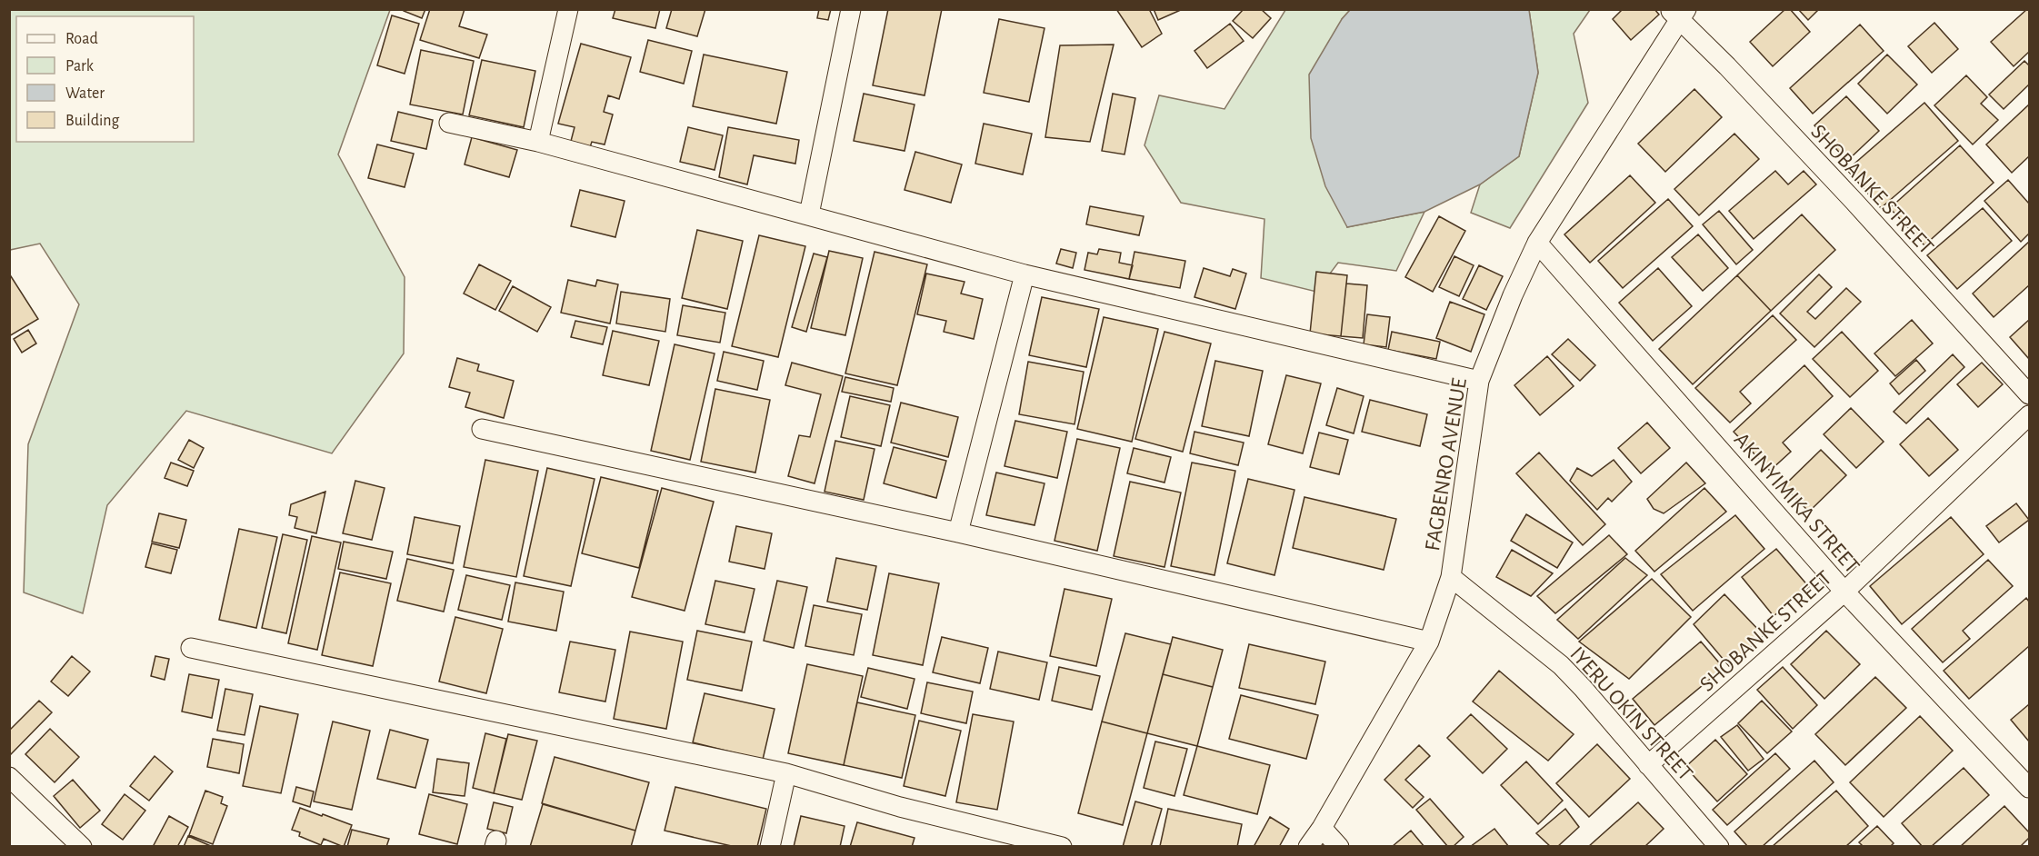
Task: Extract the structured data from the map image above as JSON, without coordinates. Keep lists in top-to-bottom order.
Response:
{
  "streets": {
    "street": [
      "SHOBANKE STREET",
      "FAGBENRO AVENUE",
      "AKINYIMIKA STREET",
      "IYERU OKIN STREET"
    ]
  },
  "crossings": [
    ["SHOBANKE STREET", "FAGBENRO AVENUE"],
    ["SHOBANKE STREET", "AKINYIMIKA STREET"],
    ["SHOBANKE STREET", "IYERU OKIN STREET"],
    ["FAGBENRO AVENUE", "AKINYIMIKA STREET"],
    ["FAGBENRO AVENUE", "IYERU OKIN STREET"]
  ],
  "legend": [
    "Road",
    "Park",
    "Water",
    "Building"
  ]
}
